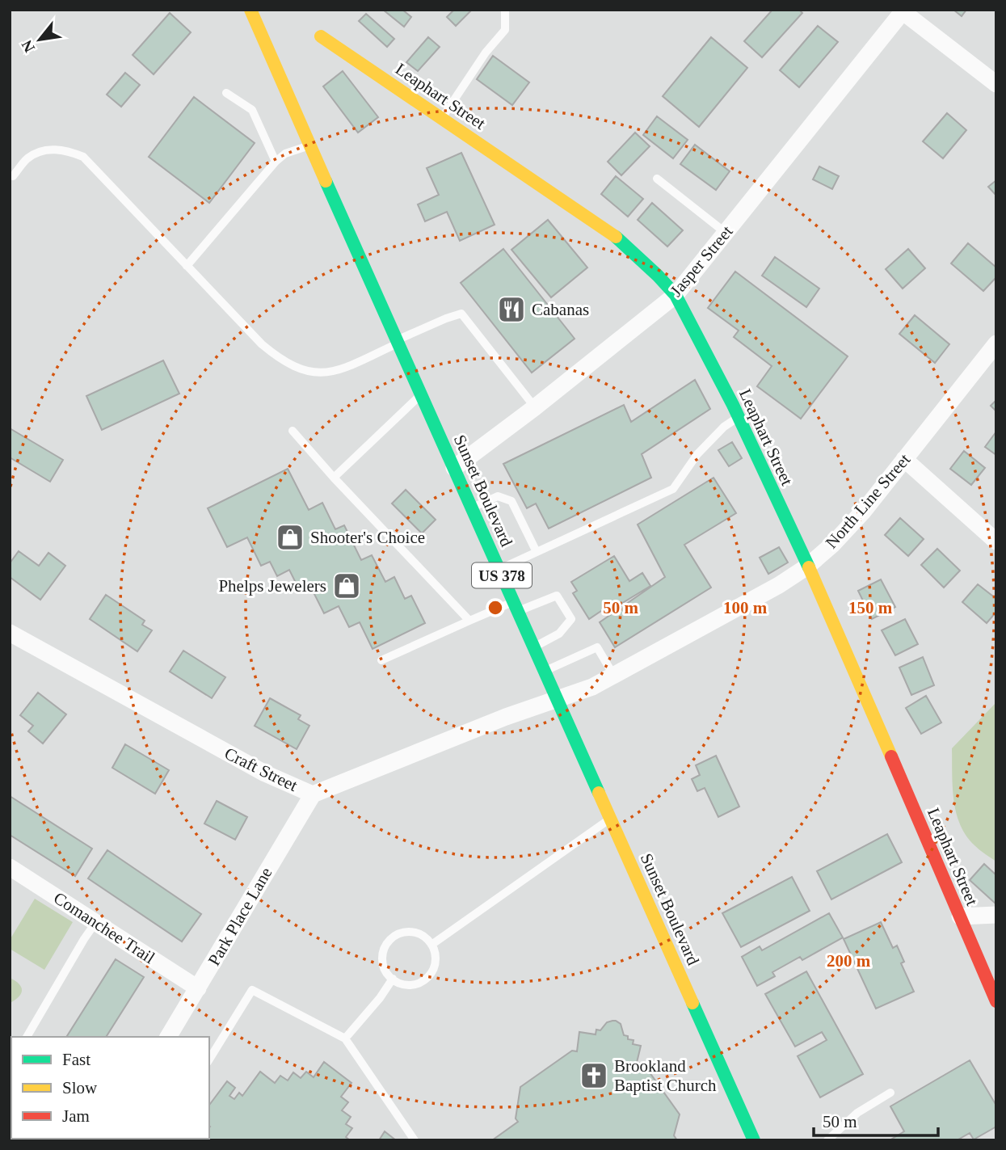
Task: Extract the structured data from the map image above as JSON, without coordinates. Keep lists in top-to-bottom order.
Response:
{
  "streets": {
    "main road": ["Leaphart Street", "Sunset Boulevard", "US 378"],
    "street": [
      "Jasper Street",
      "North Line Street",
      "Craft Street",
      "Park Place Lane",
      "Comanchee Trail"
    ]
  },
  "crossings": [
    ["Leaphart Street", "Jasper Street"],
    ["Leaphart Street", "North Line Street"],
    ["Jasper Street", "Sunset Boulevard"],
    ["Sunset Boulevard", "North Line Street"],
    ["Sunset Boulevard", "Craft Street"],
    ["North Line Street", "Craft Street"],
    ["Craft Street", "Park Place Lane"],
    ["Park Place Lane", "Comanchee Trail"]
  ],
  "places": {
    "restaurant": ["Cabanas"],
    "shop": ["Shooter's Choice", "Phelps Jewelers"],
    "church": ["Brookland Baptist Church"]
  },
  "legend": ["Fast", "Slow", "Jam"],
  "scale_bar": "50 m",
  "north": "bottom left",
  "rings": [
    "50 m",
    "100 m",
    "150 m",
    "200 m"
  ]
}
